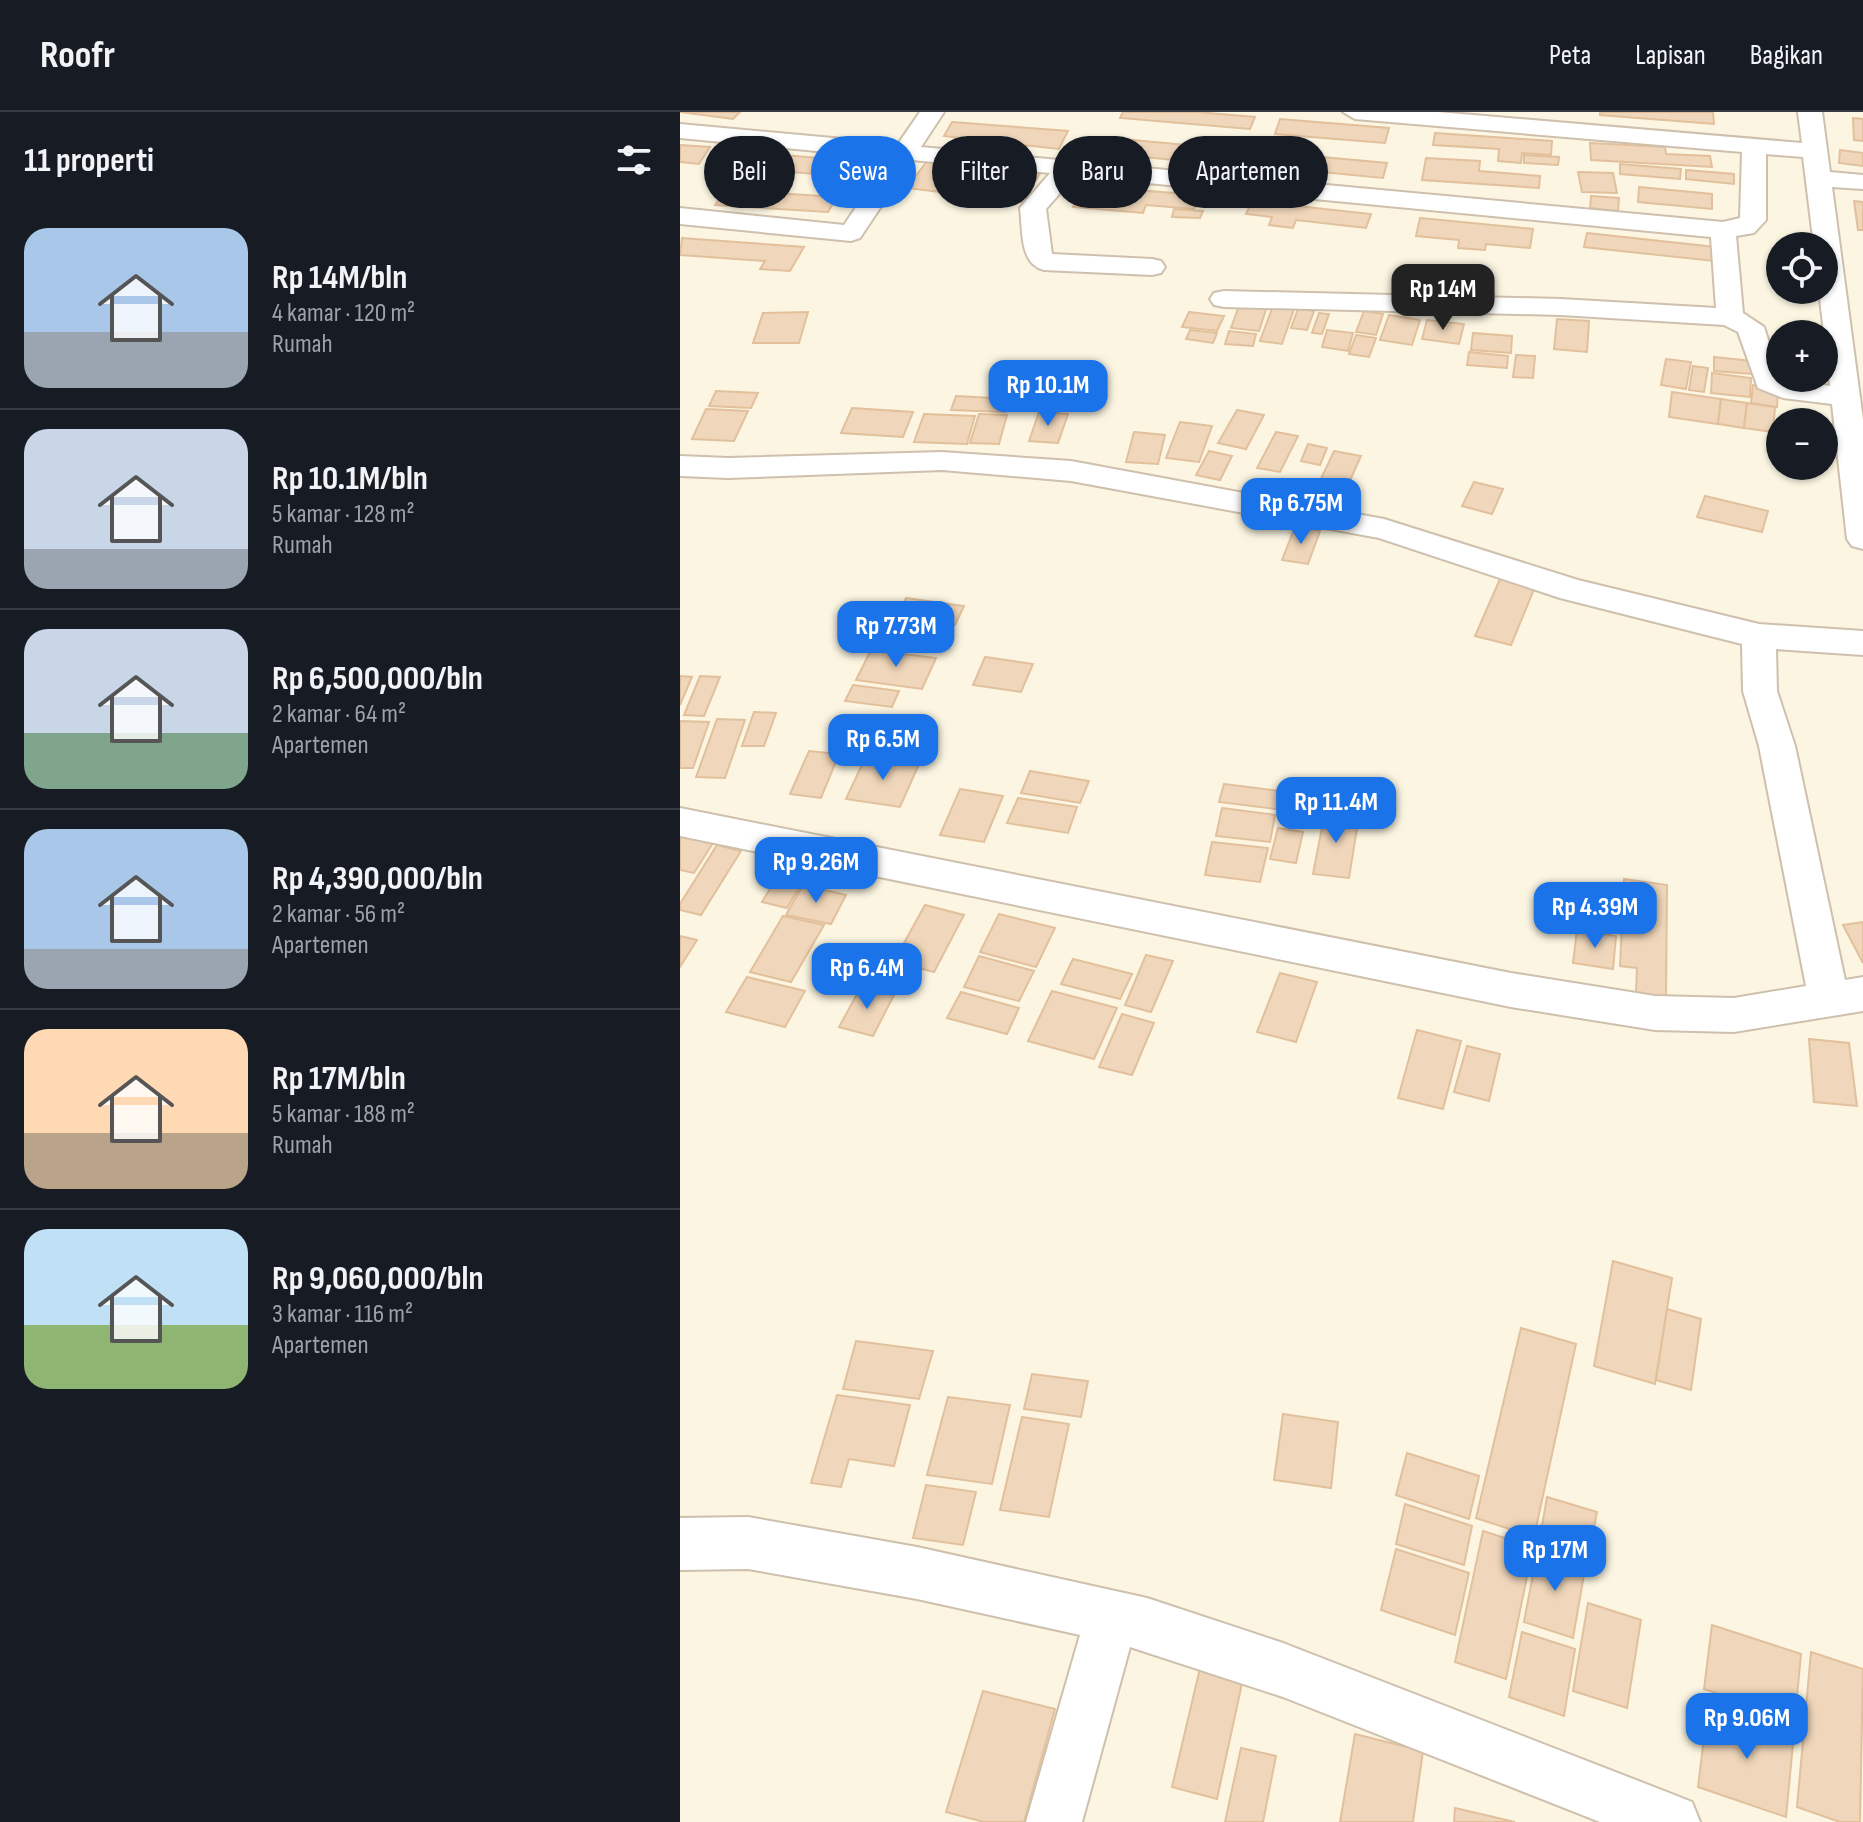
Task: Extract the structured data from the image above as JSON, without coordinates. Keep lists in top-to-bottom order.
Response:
{
  "page": {
    "header": "Roofr",
    "nav": ["Peta", "Lapisan", "Bagikan"],
    "heading": "11 properti",
    "chip": [
      "Beli",
      "Sewa",
      "Filter",
      "Baru",
      "Apartemen"
    ],
    "list": [
      {
        "name": "Rp 14M/bln",
        "note": "4 kamar · 120 m² · Rumah"
      },
      {
        "name": "Rp 10.1M/bln",
        "note": "5 kamar · 128 m² · Rumah"
      },
      {
        "name": "Rp 6,500,000/bln",
        "note": "2 kamar · 64 m² · Apartemen"
      },
      {
        "name": "Rp 4,390,000/bln",
        "note": "2 kamar · 56 m² · Apartemen"
      },
      {
        "name": "Rp 17M/bln",
        "note": "5 kamar · 188 m² · Rumah"
      },
      {
        "name": "Rp 9,060,000/bln",
        "note": "3 kamar · 116 m² · Apartemen"
      }
    ],
    "map_buttons": ["+", "−"],
    "price": [
      "Rp 14M",
      "Rp 10.1M",
      "Rp 6.75M",
      "Rp 7.73M",
      "Rp 6.5M",
      "Rp 11.4M",
      "Rp 9.26M",
      "Rp 4.39M",
      "Rp 6.4M",
      "Rp 17M",
      "Rp 9.06M"
    ]
  }
}
